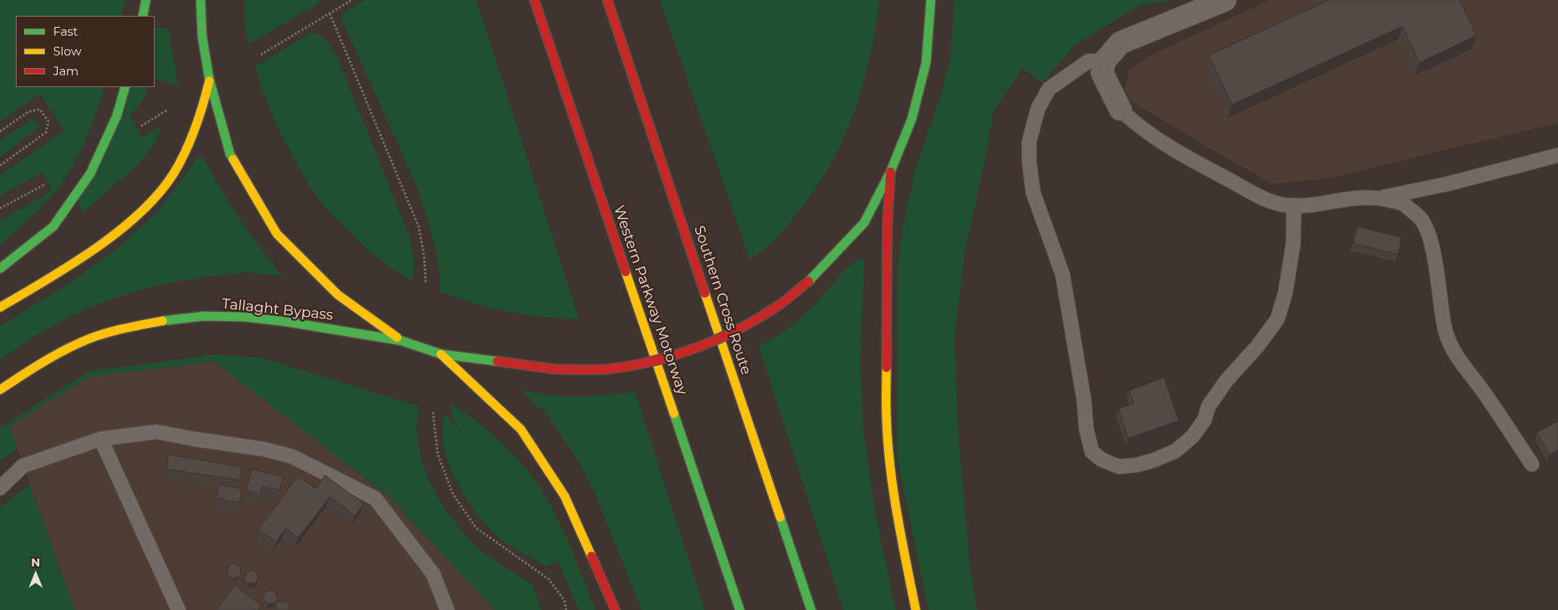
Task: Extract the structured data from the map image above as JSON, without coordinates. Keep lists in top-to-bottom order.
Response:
{
  "streets": {
    "main road": ["Western Parkway Motorway", "Southern Cross Route", "Tallaght Bypass"]
  },
  "legend": ["Fast", "Slow", "Jam"],
  "north": "top"
}
